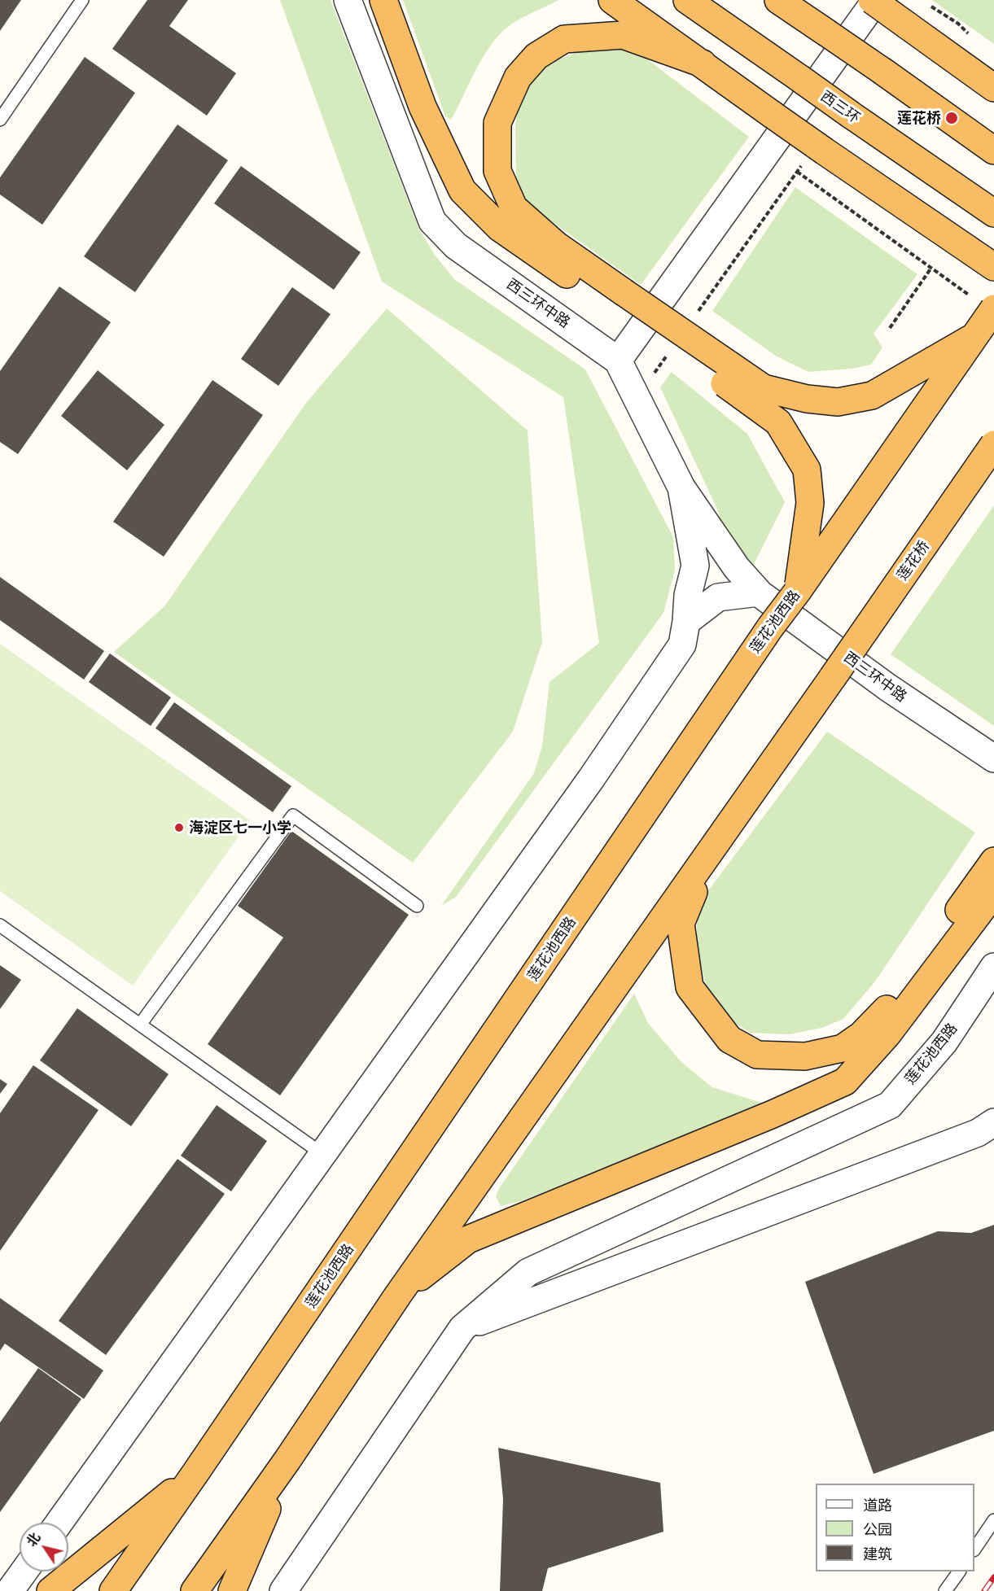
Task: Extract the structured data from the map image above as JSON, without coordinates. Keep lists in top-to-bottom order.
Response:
{
  "streets": {
    "highway": ["西三环", "莲花桥", "莲花池西路"],
    "street": ["西三环中路"]
  },
  "places": ["莲花桥", "海淀区七一小学"],
  "legend": ["道路", "公园", "建筑"],
  "north": "top left"
}
